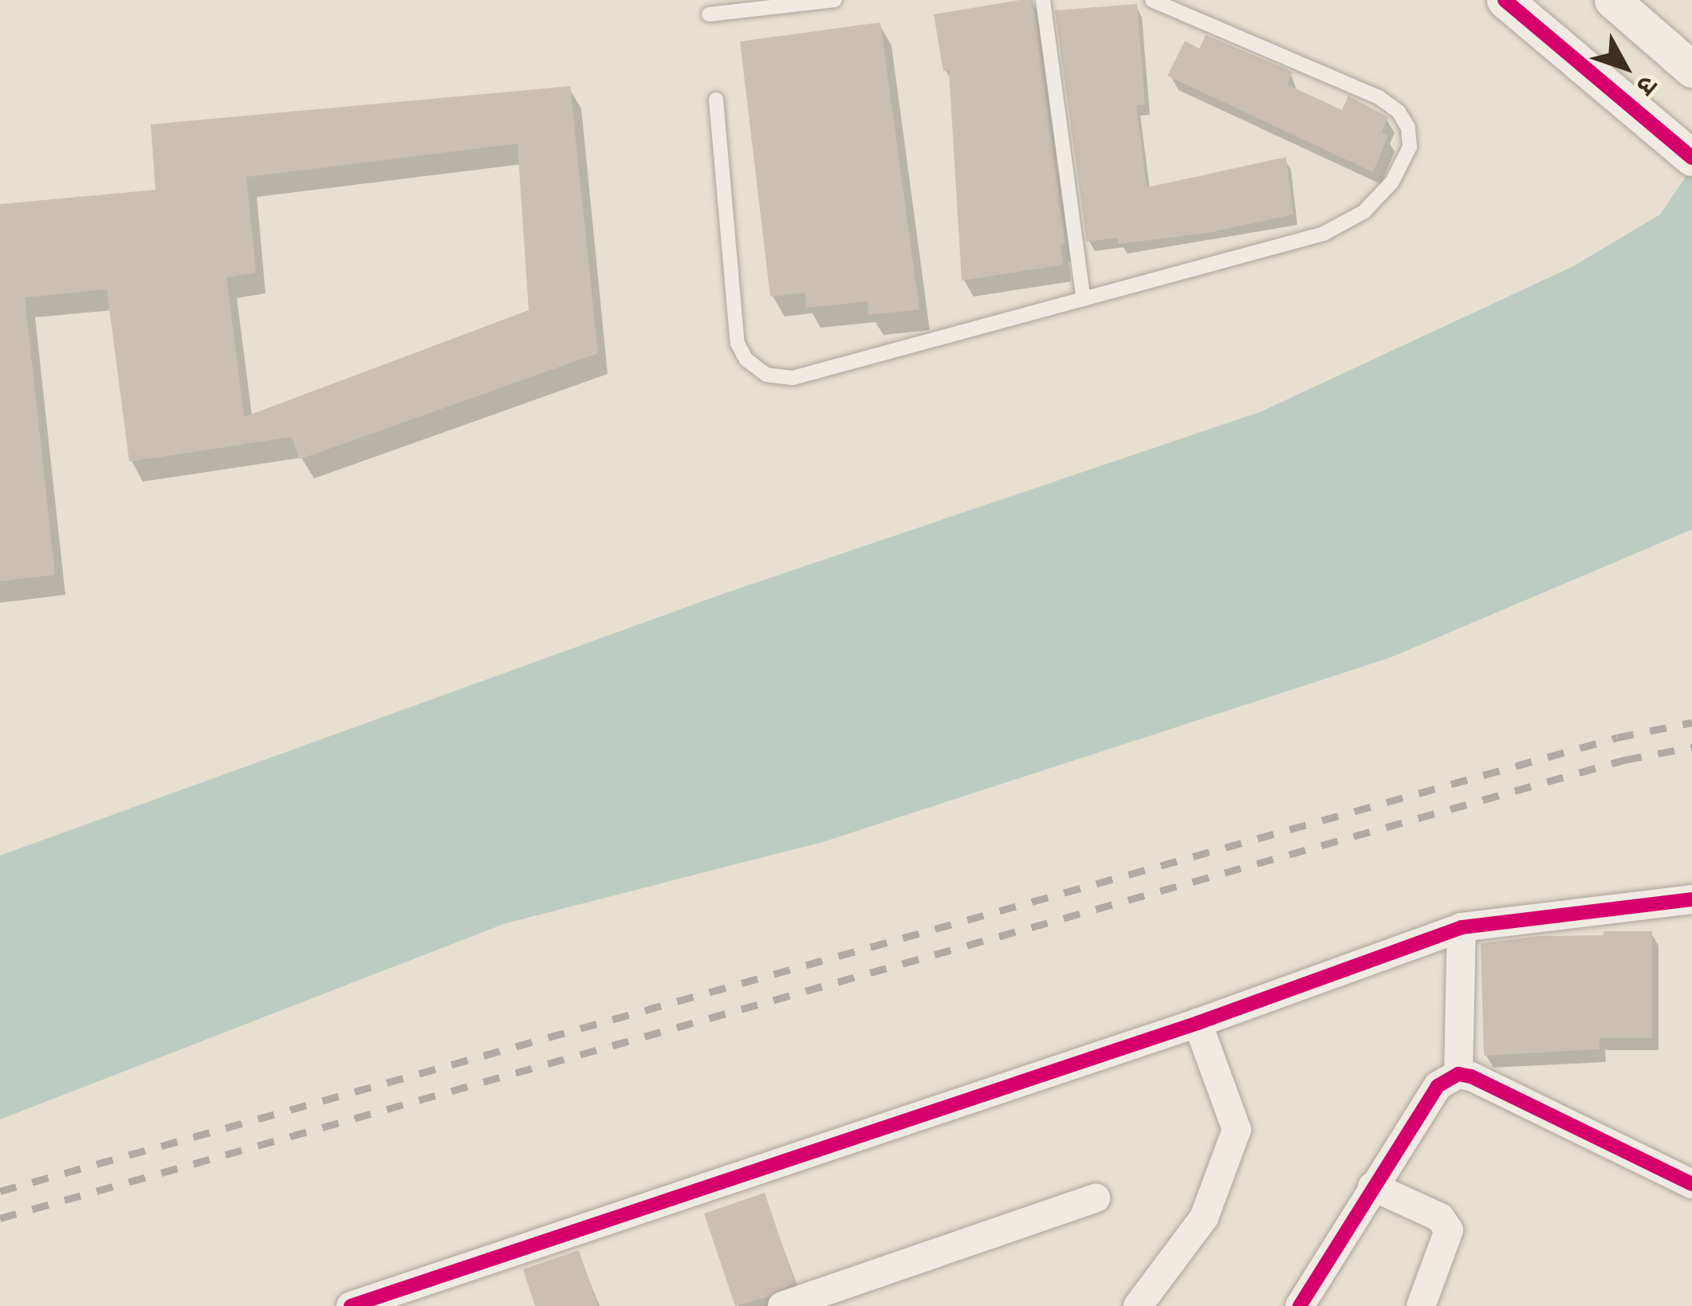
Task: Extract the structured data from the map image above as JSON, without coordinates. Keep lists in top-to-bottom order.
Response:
{
  "north": "bottom right"
}
